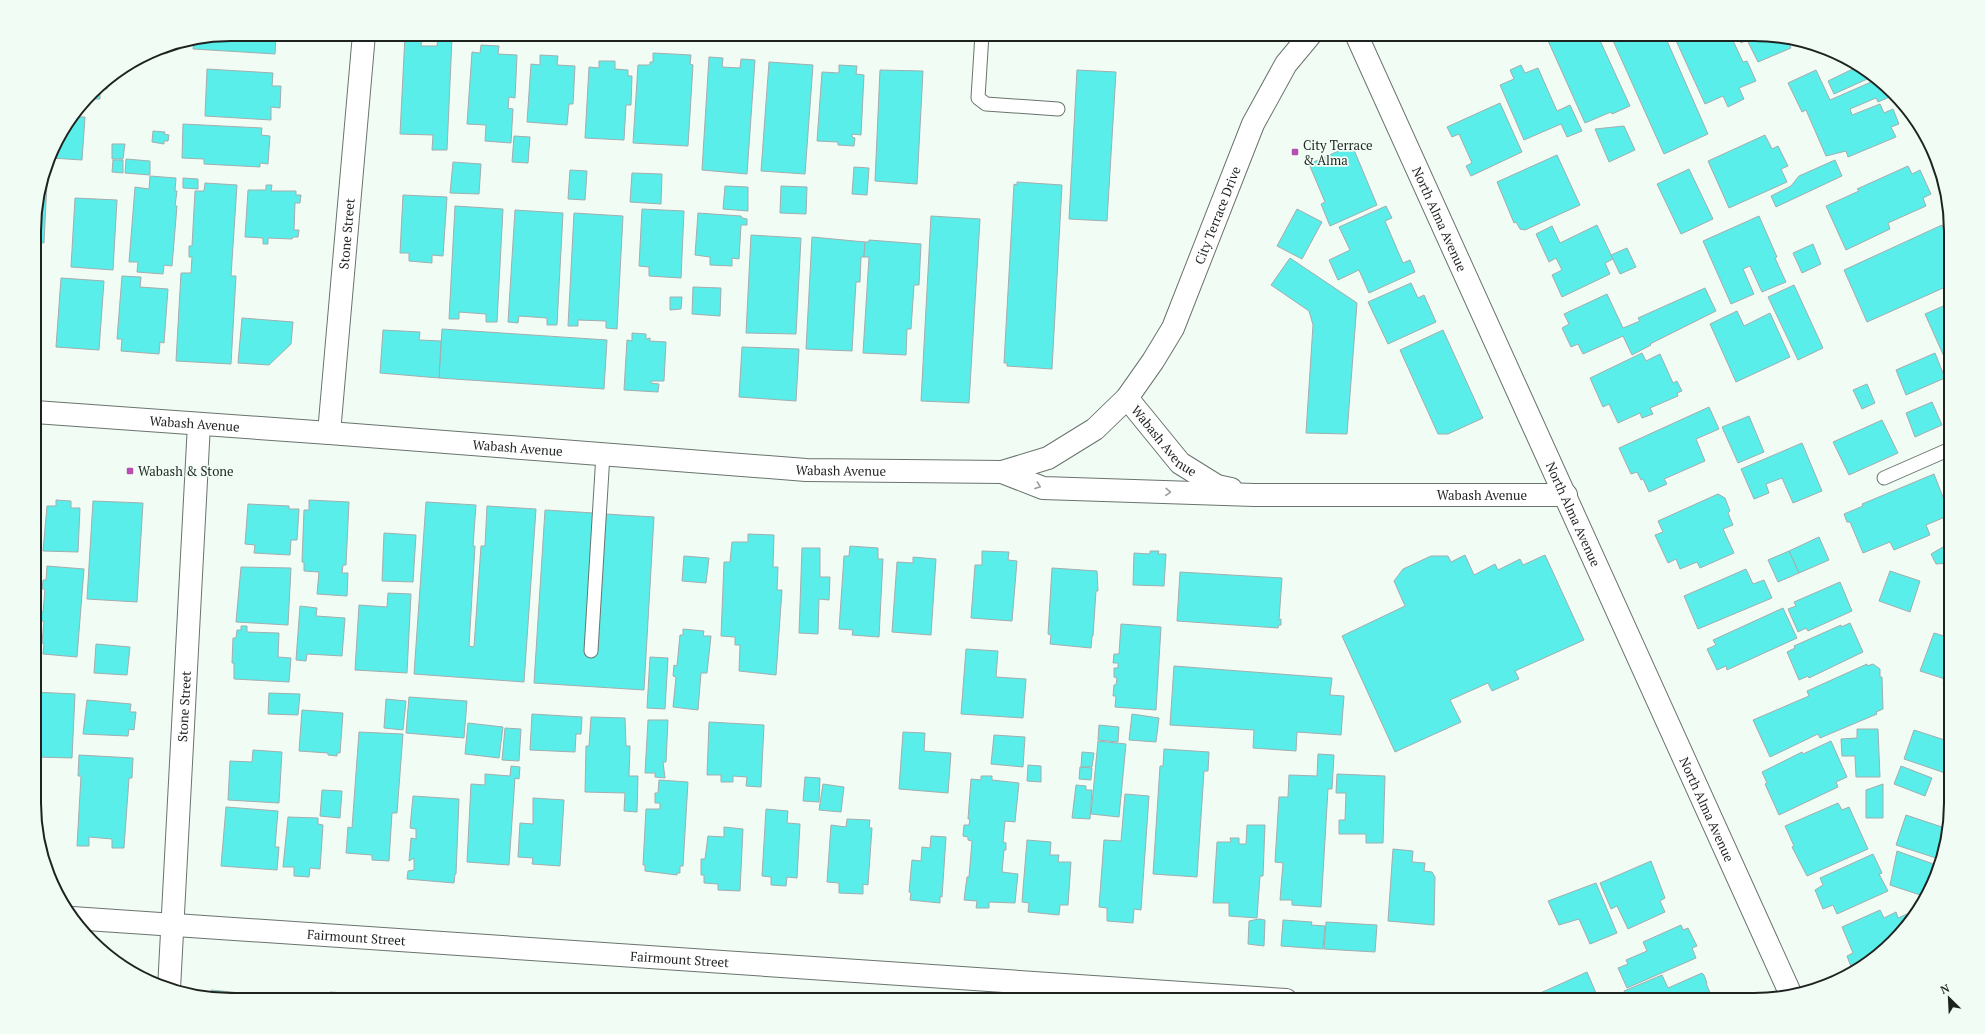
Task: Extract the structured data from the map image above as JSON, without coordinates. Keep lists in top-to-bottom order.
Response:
{
  "streets": {
    "street": [
      "City Terrace Drive",
      "North Alma Avenue",
      "Stone Street",
      "Wabash Avenue",
      "Fairmount Street"
    ]
  },
  "crossings": [
    ["City Terrace Drive", "Wabash Avenue"],
    ["North Alma Avenue", "Wabash Avenue"],
    ["Stone Street", "Wabash Avenue"],
    ["Stone Street", "Fairmount Street"]
  ],
  "places": {
    "transit": ["City Terrace & Alma", "Wabash & Stone"]
  },
  "north": "top left"
}
